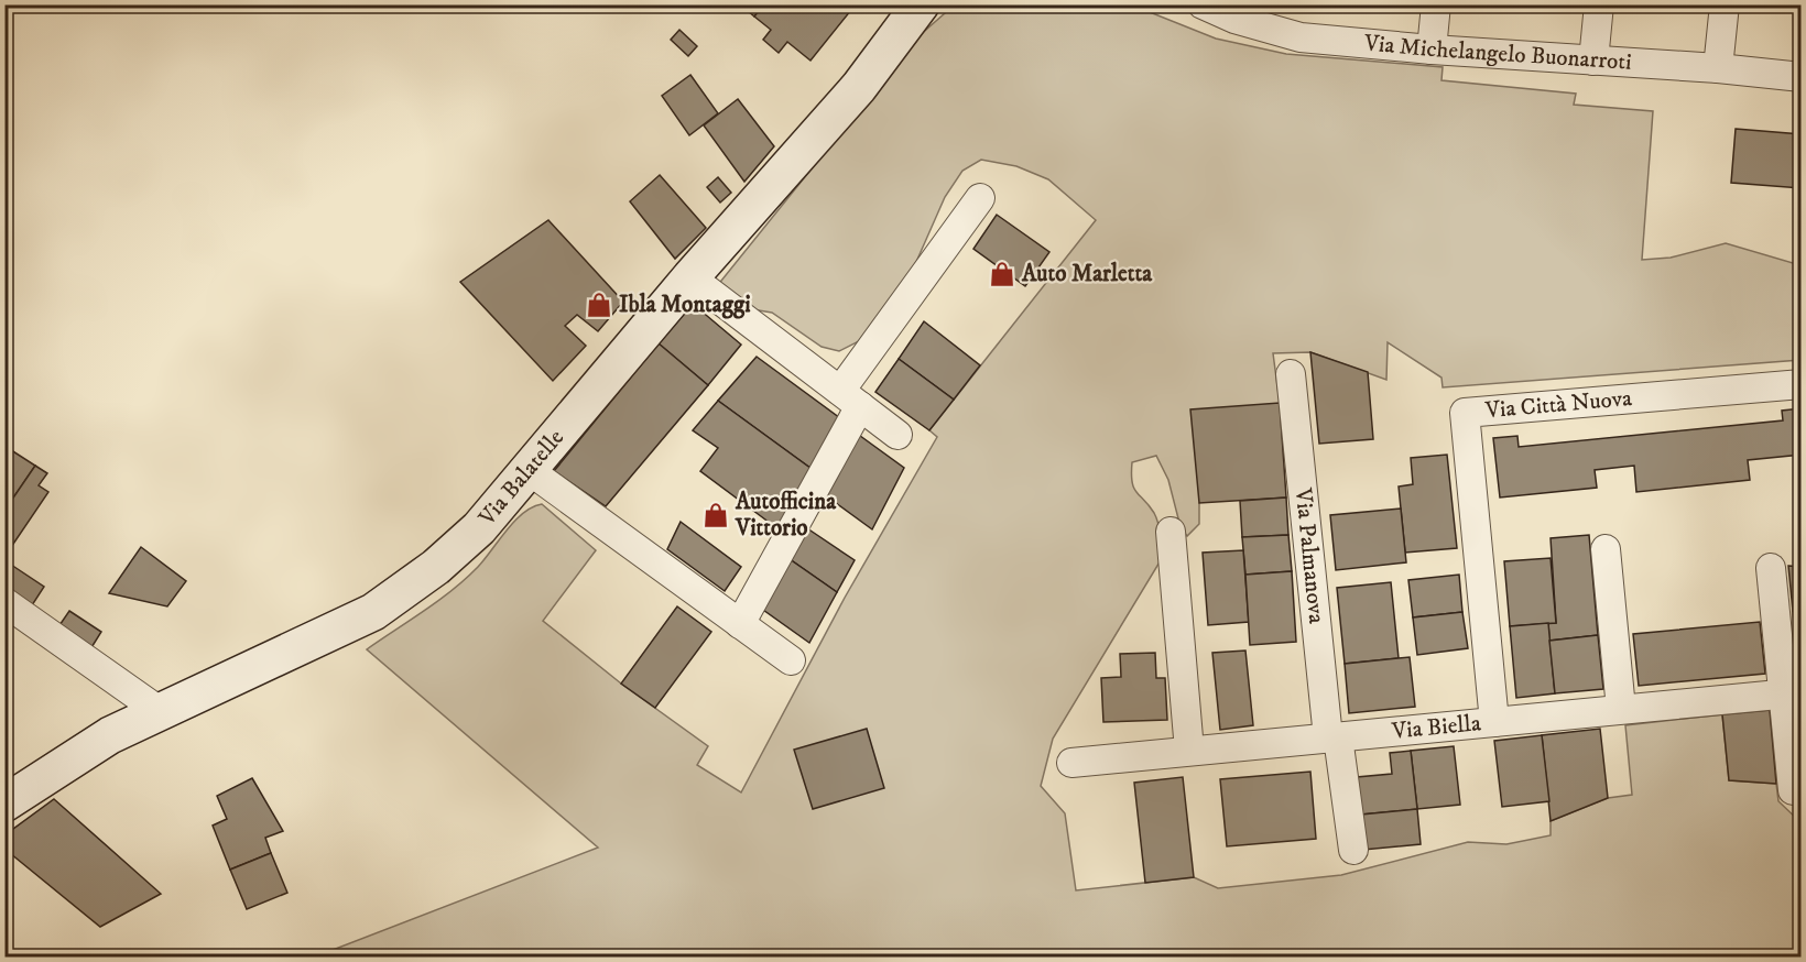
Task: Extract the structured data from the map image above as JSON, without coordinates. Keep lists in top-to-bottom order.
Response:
{
  "streets": {
    "street": [
      "Via Michelangelo Buonarroti",
      "Via Città Nuova",
      "Via Balatelle",
      "Via Palmanova",
      "Via Biella"
    ]
  },
  "crossings": [
    ["Via Città Nuova", "Via Biella"],
    ["Via Palmanova", "Via Biella"]
  ],
  "places": {
    "shop": ["Auto Marletta", "Ibla Montaggi", "Autofficina Vittorio"]
  }
}
